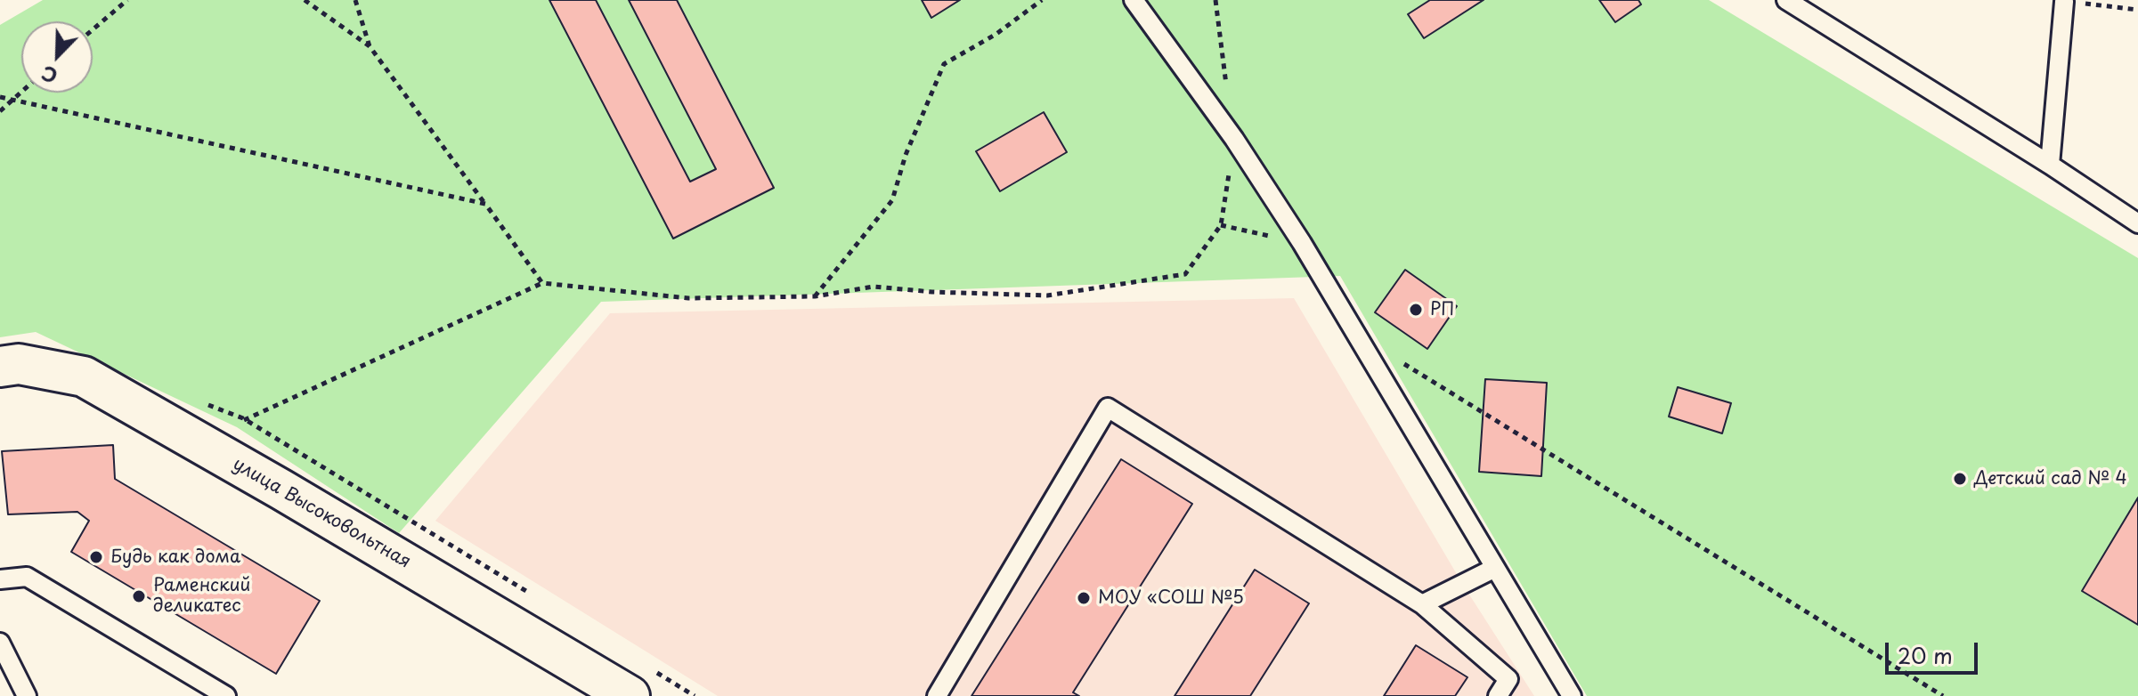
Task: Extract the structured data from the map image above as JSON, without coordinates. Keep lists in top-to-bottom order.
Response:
{
  "streets": {
    "street": ["улица Высоковольтная"]
  },
  "places": [
    "РП",
    "Детский сад № 4",
    "Будь как дома",
    "Раменский деликатес",
    "МОУ «СОШ №5"
  ],
  "scale_bar": "20 m",
  "north": "bottom left"
}
